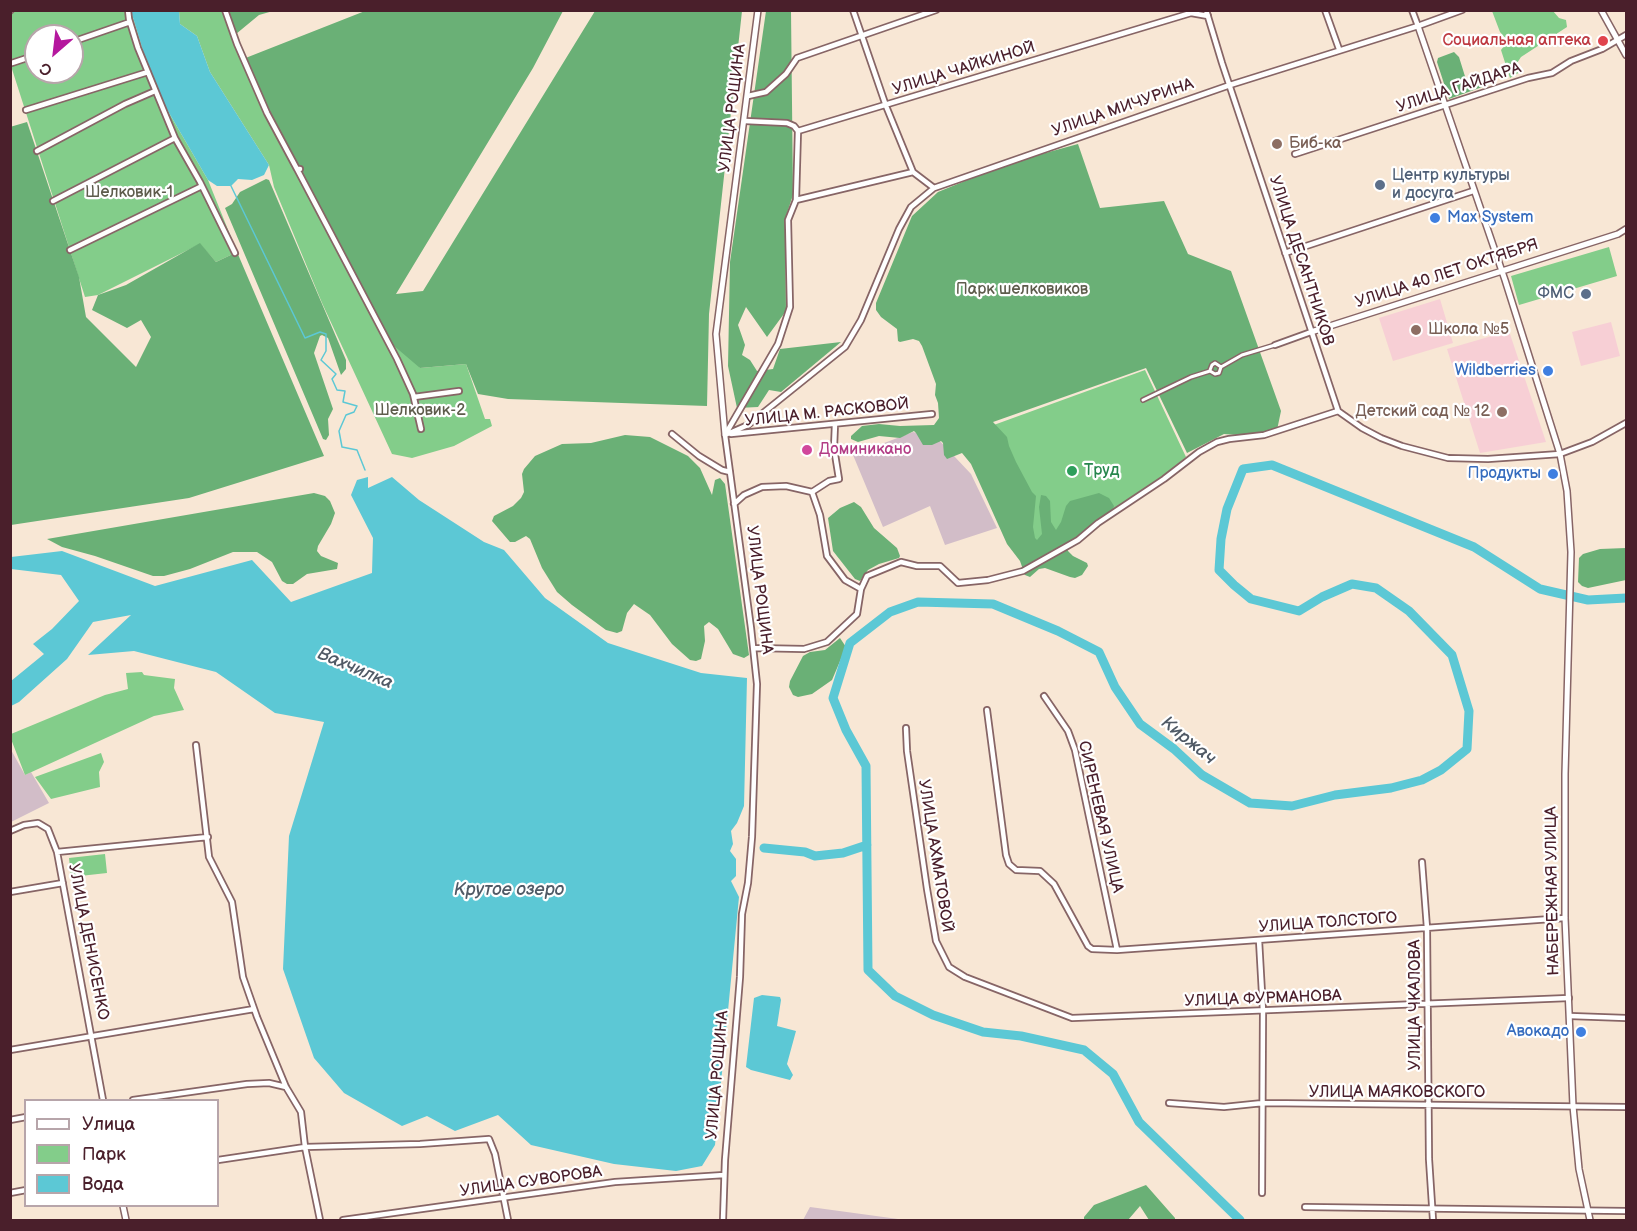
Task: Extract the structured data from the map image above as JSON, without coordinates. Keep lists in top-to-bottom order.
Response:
{
  "streets": {
    "street": [
      "УЛИЦА ЧАЙКИНОЙ",
      "УЛИЦА ГАЙДАРА",
      "УЛИЦА РОЩИНА",
      "УЛИЦА МИЧУРИНА",
      "УЛИЦА ДЕСАНТНИКОВ",
      "УЛИЦА 40 ЛЕТ ОКТЯБРЯ",
      "УЛИЦА М. РАСКОВОЙ",
      "СИРЕНЕВАЯ УЛИЦА",
      "УЛИЦА АХМАТОВОЙ",
      "НАБЕРЕЖНАЯ УЛИЦА",
      "УЛИЦА ТОЛСТОГО",
      "УЛИЦА ДЕНИСЕНКО",
      "УЛИЦА ФУРМАНОВА",
      "УЛИЦА ЧКАЛОВА",
      "УЛИЦА МАЯКОВСКОГО",
      "УЛИЦА СУВОРОВА"
    ]
  },
  "crossings": [
    ["УЛИЦА ЧАЙКИНОЙ", "УЛИЦА ДЕСАНТНИКОВ"],
    ["УЛИЦА ГАЙДАРА", "НАБЕРЕЖНАЯ УЛИЦА"],
    ["УЛИЦА РОЩИНА", "УЛИЦА М. РАСКОВОЙ"],
    ["УЛИЦА РОЩИНА", "УЛИЦА СУВОРОВА"],
    ["УЛИЦА МИЧУРИНА", "УЛИЦА ДЕСАНТНИКОВ"],
    ["УЛИЦА МИЧУРИНА", "НАБЕРЕЖНАЯ УЛИЦА"],
    ["УЛИЦА ДЕСАНТНИКОВ", "УЛИЦА 40 ЛЕТ ОКТЯБРЯ"],
    ["УЛИЦА 40 ЛЕТ ОКТЯБРЯ", "НАБЕРЕЖНАЯ УЛИЦА"],
    ["СИРЕНЕВАЯ УЛИЦА", "УЛИЦА ТОЛСТОГО"],
    ["УЛИЦА АХМАТОВОЙ", "УЛИЦА ФУРМАНОВА"],
    ["НАБЕРЕЖНАЯ УЛИЦА", "УЛИЦА ТОЛСТОГО"],
    ["НАБЕРЕЖНАЯ УЛИЦА", "УЛИЦА ФУРМАНОВА"],
    ["НАБЕРЕЖНАЯ УЛИЦА", "УЛИЦА МАЯКОВСКОГО"],
    ["УЛИЦА ТОЛСТОГО", "УЛИЦА ЧКАЛОВА"],
    ["УЛИЦА ФУРМАНОВА", "УЛИЦА ЧКАЛОВА"],
    ["УЛИЦА ЧКАЛОВА", "УЛИЦА МАЯКОВСКОГО"]
  ],
  "water": ["Вахчилка", "Киржач", "Крутое озеро"],
  "parks": ["Шелковик-1", "Парк шелковиков", "Шелковик-2"],
  "places": [
    "Социальная аптека",
    "Биб-ка",
    "Центр культуры и досуга",
    "Max System",
    "ФМС",
    "Школа №5",
    "Wildberries",
    "Детский сад № 12",
    "Доминикано",
    "Труд",
    "Продукты",
    "Авокадо"
  ],
  "legend": ["Улица", "Парк", "Вода"],
  "north": "bottom left"
}
